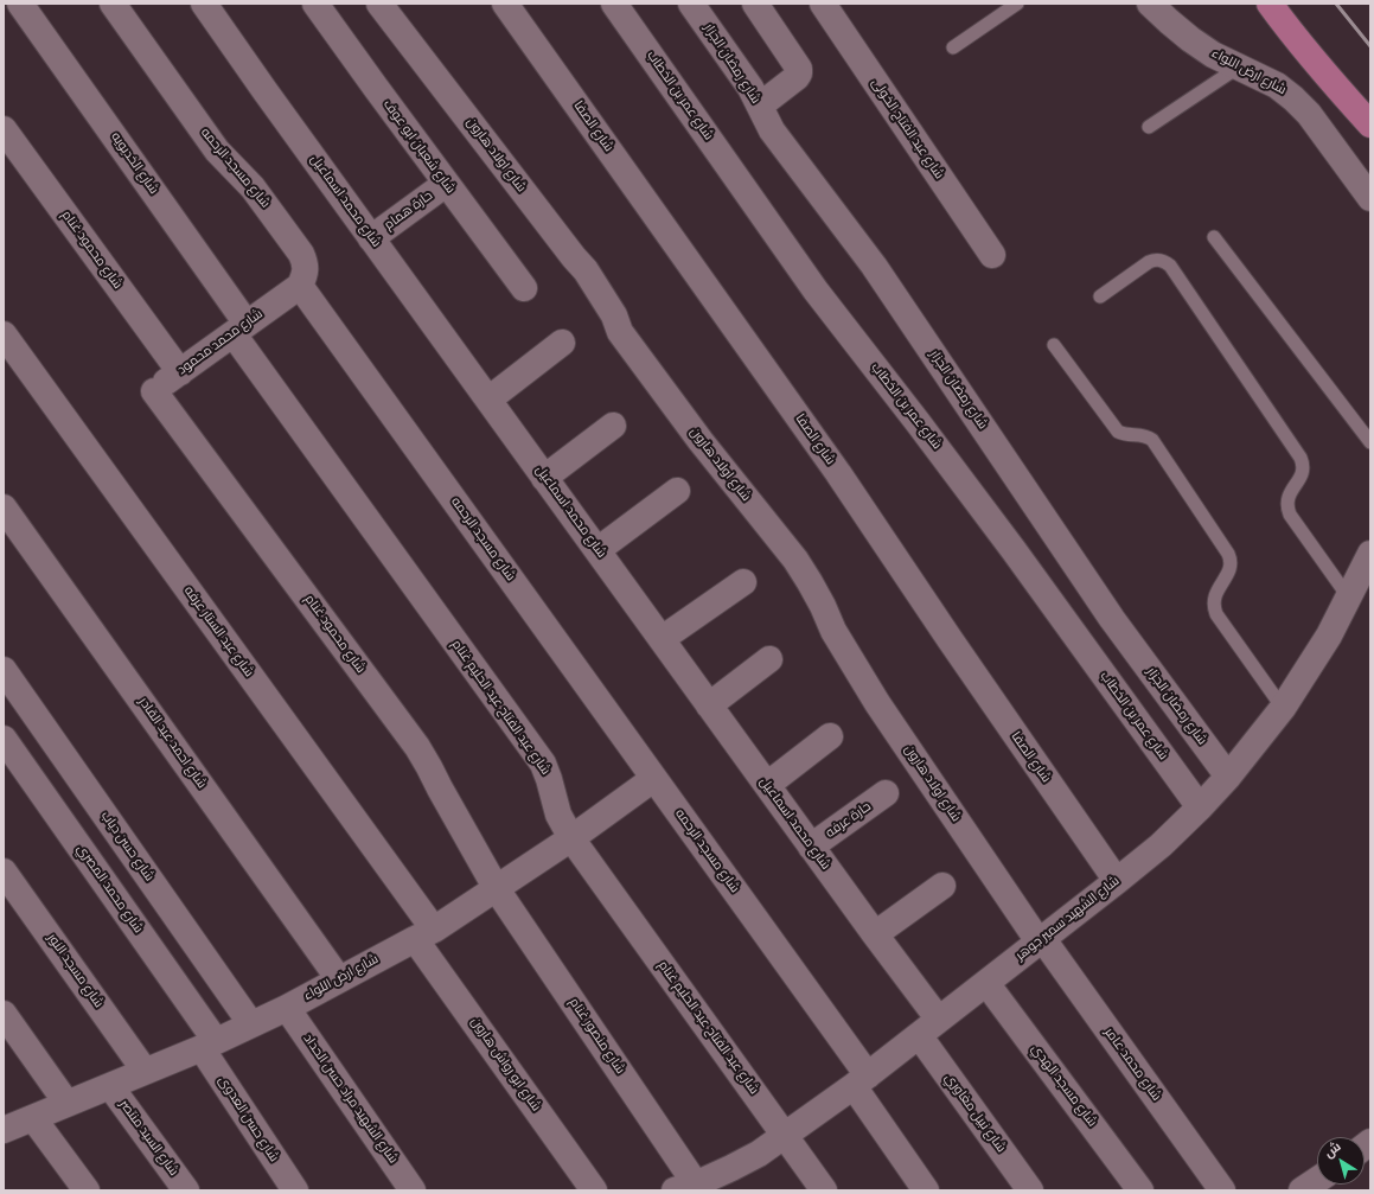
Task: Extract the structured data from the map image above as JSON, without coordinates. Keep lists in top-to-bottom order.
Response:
{
  "streets": {
    "street": [
      "شارع رمضان الجزار",
      "شارع ارض اللواء",
      "شارع عمر بن الخطاب",
      "شارع الصفا",
      "شارع عبد الفتاح الخولى",
      "شارع شعبان ابو عوف",
      "شارع اولاد هارون",
      "شارع الخديويه",
      "شارع مسجد الرحمه",
      "شارع محمد اسماعيل",
      "حارة همام",
      "شارع محمود غنام",
      "شارع محمد محمود",
      "شارع عبد الستار عرفه",
      "شارع عبد الفتاح عبد الحليم غنام",
      "شارع احمد عبد القادر",
      "حارة عرفه",
      "شارع حسن دياب",
      "شارع محمد المصري",
      "شارع الشهيد سمير جوهر",
      "شارع مسجد النور",
      "شارع منصور غنام",
      "شارع ابو رواش هارون",
      "شارع محمد عامر",
      "شارع مسجد الهدي",
      "شارع الشهيد مراد حسن الحداد",
      "شارع نبيل مغاوري",
      "شارع حسن العدوى",
      "شارع السيد منتصر"
    ]
  },
  "crossings": [
    ["شارع رمضان الجزار", "شارع الشهيد سمير جوهر"],
    ["شارع ارض اللواء", "شارع مسجد الرحمه"],
    ["شارع ارض اللواء", "شارع محمود غنام"],
    ["شارع ارض اللواء", "شارع عبد الستار عرفه"],
    ["شارع ارض اللواء", "شارع عبد الفتاح عبد الحليم غنام"],
    ["شارع ارض اللواء", "شارع احمد عبد القادر"],
    ["شارع ارض اللواء", "شارع حسن دياب"],
    ["شارع ارض اللواء", "شارع محمد المصري"],
    ["شارع ارض اللواء", "شارع مسجد النور"],
    ["شارع ارض اللواء", "شارع منصور غنام"],
    ["شارع ارض اللواء", "شارع ابو رواش هارون"],
    ["شارع ارض اللواء", "شارع الشهيد مراد حسن الحداد"],
    ["شارع ارض اللواء", "شارع حسن العدوى"],
    ["شارع ارض اللواء", "شارع السيد منتصر"],
    ["شارع عمر بن الخطاب", "شارع الشهيد سمير جوهر"],
    ["شارع الصفا", "شارع الشهيد سمير جوهر"],
    ["شارع شعبان ابو عوف", "حارة همام"],
    ["شارع اولاد هارون", "شارع الشهيد سمير جوهر"],
    ["شارع اولاد هارون", "شارع محمد عامر"],
    ["شارع الخديويه", "شارع محمد محمود"],
    ["شارع الخديويه", "شارع عبد الفتاح عبد الحليم غنام"],
    ["شارع مسجد الرحمه", "شارع محمد محمود"],
    ["شارع مسجد الرحمه", "شارع الشهيد سمير جوهر"],
    ["شارع محمد اسماعيل", "حارة همام"],
    ["شارع محمد اسماعيل", "حارة عرفه"],
    ["شارع محمد اسماعيل", "شارع الشهيد سمير جوهر"],
    ["شارع محمود غنام", "شارع محمد محمود"],
    ["شارع محمود غنام", "شارع منصور غنام"],
    ["شارع محمد محمود", "شارع عبد الفتاح عبد الحليم غنام"],
    ["شارع عبد الستار عرفه", "شارع ابو رواش هارون"],
    ["شارع عبد الفتاح عبد الحليم غنام", "شارع الشهيد سمير جوهر"],
    ["شارع محمد المصري", "شارع حسن العدوى"],
    ["شارع الشهيد سمير جوهر", "شارع منصور غنام"],
    ["شارع الشهيد سمير جوهر", "شارع محمد عامر"],
    ["شارع الشهيد سمير جوهر", "شارع مسجد الهدي"],
    ["شارع الشهيد سمير جوهر", "شارع نبيل مغاوري"]
  ],
  "north": "top left"
}
